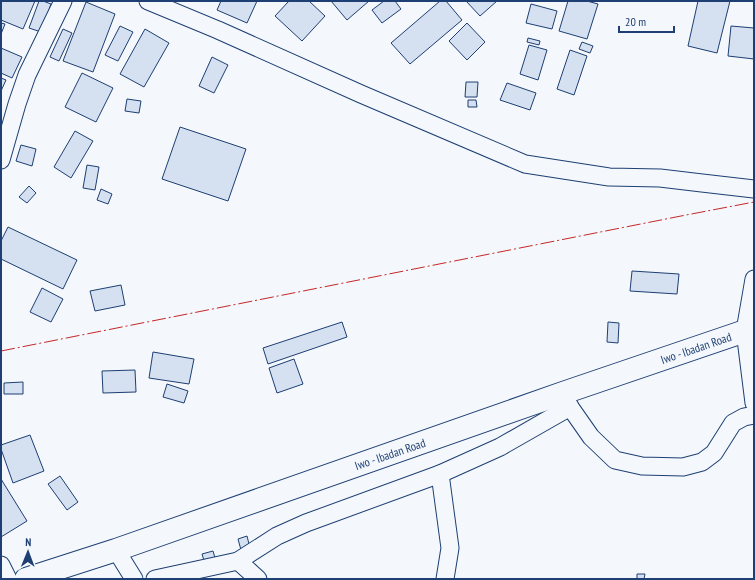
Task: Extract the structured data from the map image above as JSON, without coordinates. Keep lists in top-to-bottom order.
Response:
{
  "streets": {
    "main road": ["Iwo - Ibadan Road"]
  },
  "scale_bar": "20 m",
  "north": "top"
}
